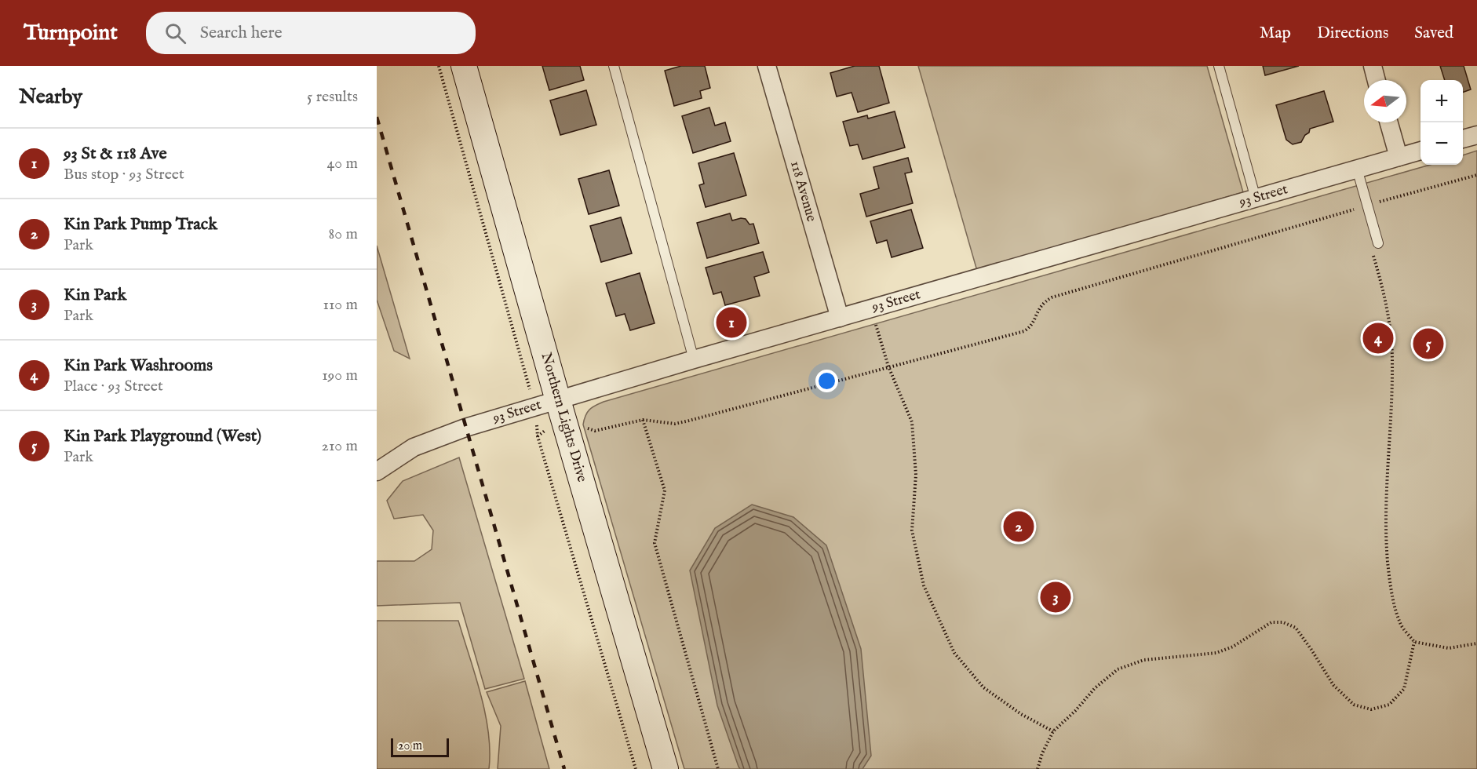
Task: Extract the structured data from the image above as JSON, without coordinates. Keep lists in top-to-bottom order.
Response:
{
  "streets": {
    "main road": ["Northern Lights Drive"],
    "street": ["118 Avenue", "93 Street"]
  },
  "crossings": [
    ["118 Avenue", "93 Street"],
    ["93 Street", "Northern Lights Drive"]
  ],
  "scale_bar": "20 m",
  "north": "left",
  "page": {
    "header": "Turnpoint",
    "search": "Search here",
    "nav": ["Map", "Directions", "Saved"],
    "heading": ["Nearby", "5 results"],
    "map_buttons": ["+", "−"],
    "list": [
      {
        "mark": "1",
        "name": "93 St & 118 Ave",
        "note": "Bus stop · 93 Street",
        "value": "40 m"
      },
      {
        "mark": "2",
        "name": "Kin Park Pump Track",
        "note": "Park",
        "value": "80 m"
      },
      {
        "mark": "3",
        "name": "Kin Park",
        "note": "Park",
        "value": "110 m"
      },
      {
        "mark": "4",
        "name": "Kin Park Washrooms",
        "note": "Place · 93 Street",
        "value": "190 m"
      },
      {
        "mark": "5",
        "name": "Kin Park Playground (West)",
        "note": "Park",
        "value": "210 m"
      }
    ],
    "pins": [
      "1",
      "4",
      "5",
      "2",
      "3"
    ],
    "scale": "20 m"
  }
}
